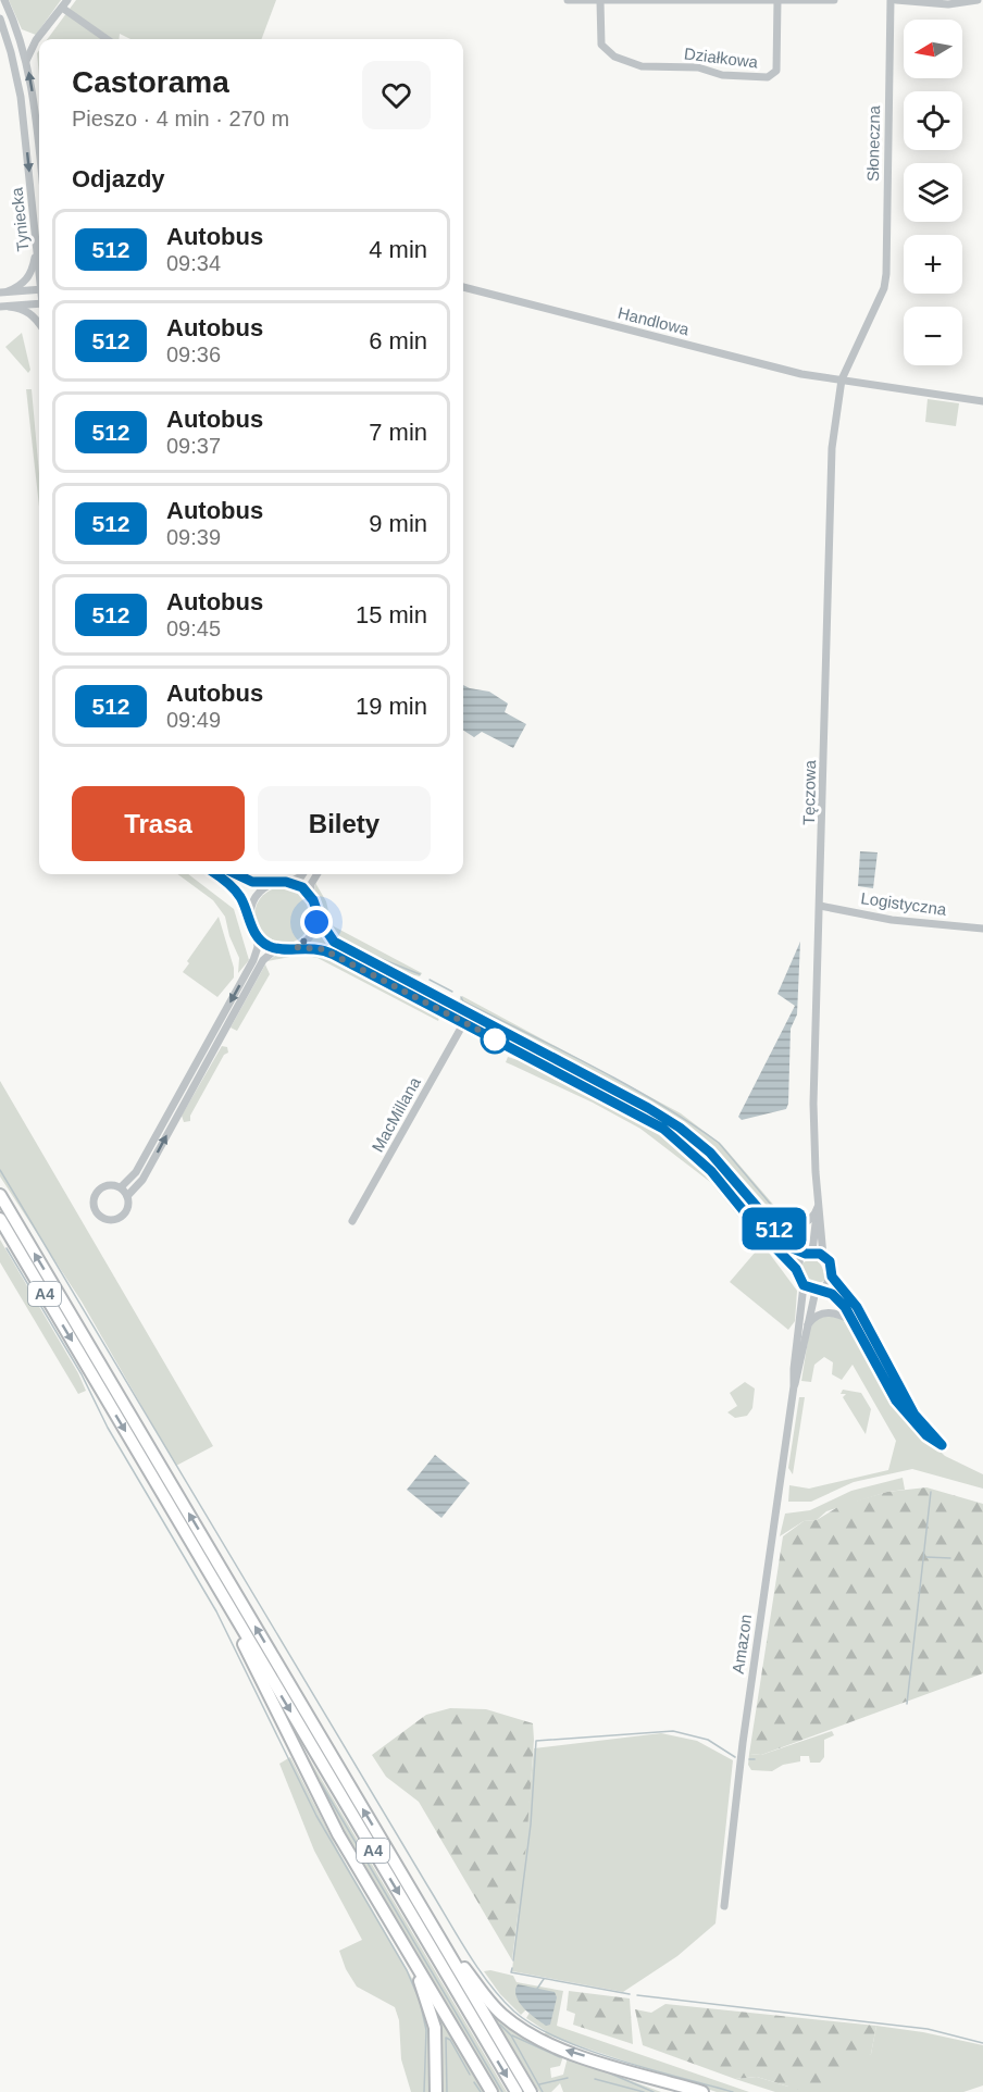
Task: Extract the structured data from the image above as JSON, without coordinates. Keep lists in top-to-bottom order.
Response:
{
  "streets": {
    "highway": ["A4"],
    "street": [
      "Działkowa",
      "Słoneczna",
      "Tyniecka",
      "Handlowa",
      "Tęczowa",
      "Logistyczna",
      "MacMillana",
      "Amazon"
    ]
  },
  "crossings": [
    ["Słoneczna", "Tęczowa"],
    ["Handlowa", "Tęczowa"],
    ["Tęczowa", "Logistyczna"],
    ["Tęczowa", "Amazon"]
  ],
  "lines": ["bus line 512"],
  "north": "left",
  "page": {
    "on_map": "512",
    "map_buttons": ["+", "−"],
    "heading": [
      ["Castorama", "Pieszo · 4 min · 270 m"],
      "Odjazdy"
    ],
    "list": [
      {
        "mark": "512",
        "name": "Autobus",
        "note": "09:34",
        "value": "4 min"
      },
      {
        "mark": "512",
        "name": "Autobus",
        "note": "09:36",
        "value": "6 min"
      },
      {
        "mark": "512",
        "name": "Autobus",
        "note": "09:37",
        "value": "7 min"
      },
      {
        "mark": "512",
        "name": "Autobus",
        "note": "09:39",
        "value": "9 min"
      },
      {
        "mark": "512",
        "name": "Autobus",
        "note": "09:45",
        "value": "15 min"
      },
      {
        "mark": "512",
        "name": "Autobus",
        "note": "09:49",
        "value": "19 min"
      }
    ],
    "buttons": ["Trasa", "Bilety"]
  }
}
